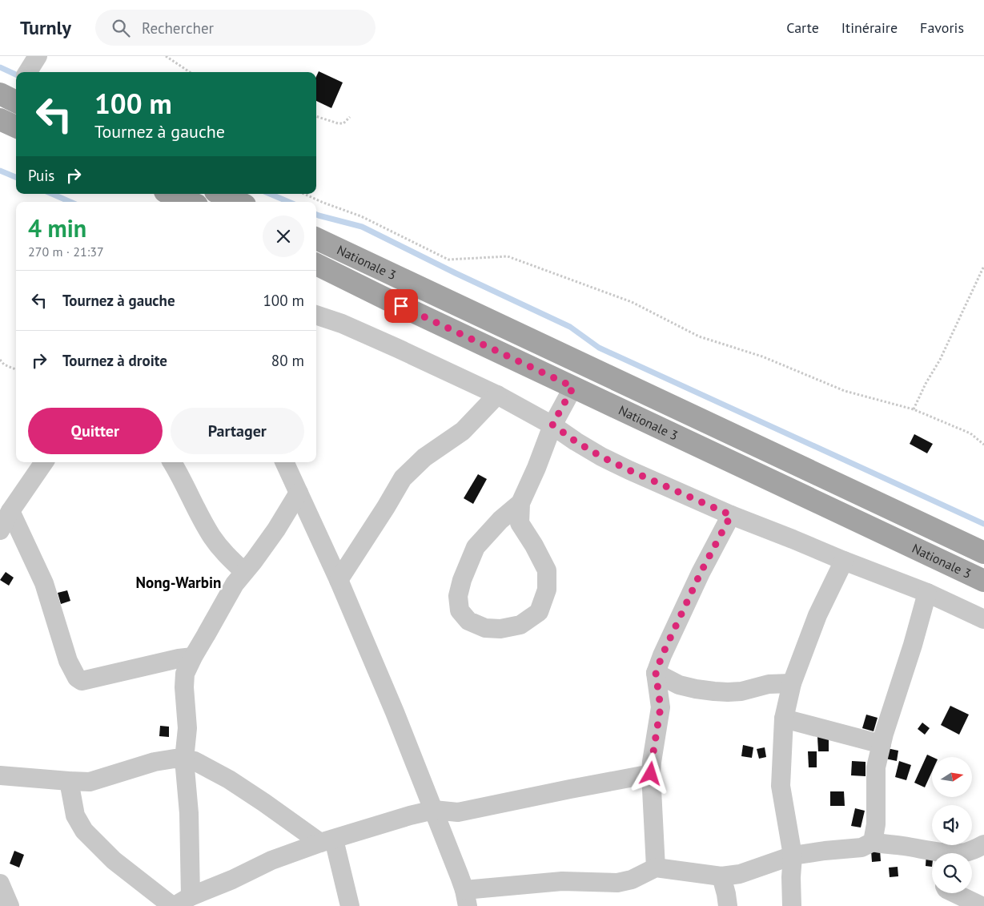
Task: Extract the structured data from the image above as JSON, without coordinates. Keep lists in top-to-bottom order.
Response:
{
  "streets": {
    "main road": ["Nationale 3"]
  },
  "districts": ["Nong-Warbin"],
  "north": "right",
  "page": {
    "header": "Turnly",
    "search": "Rechercher",
    "nav": ["Carte", "Itinéraire", "Favoris"],
    "turn": ["100 m", "Tournez à gauche"],
    "then": "Puis",
    "heading": ["4 min", "270 m · 21:37"],
    "list": [
      {
        "name": "Tournez à gauche",
        "value": "100 m"
      },
      {
        "name": "Tournez à droite",
        "value": "80 m"
      }
    ],
    "buttons": ["Quitter", "Partager"]
  }
}
